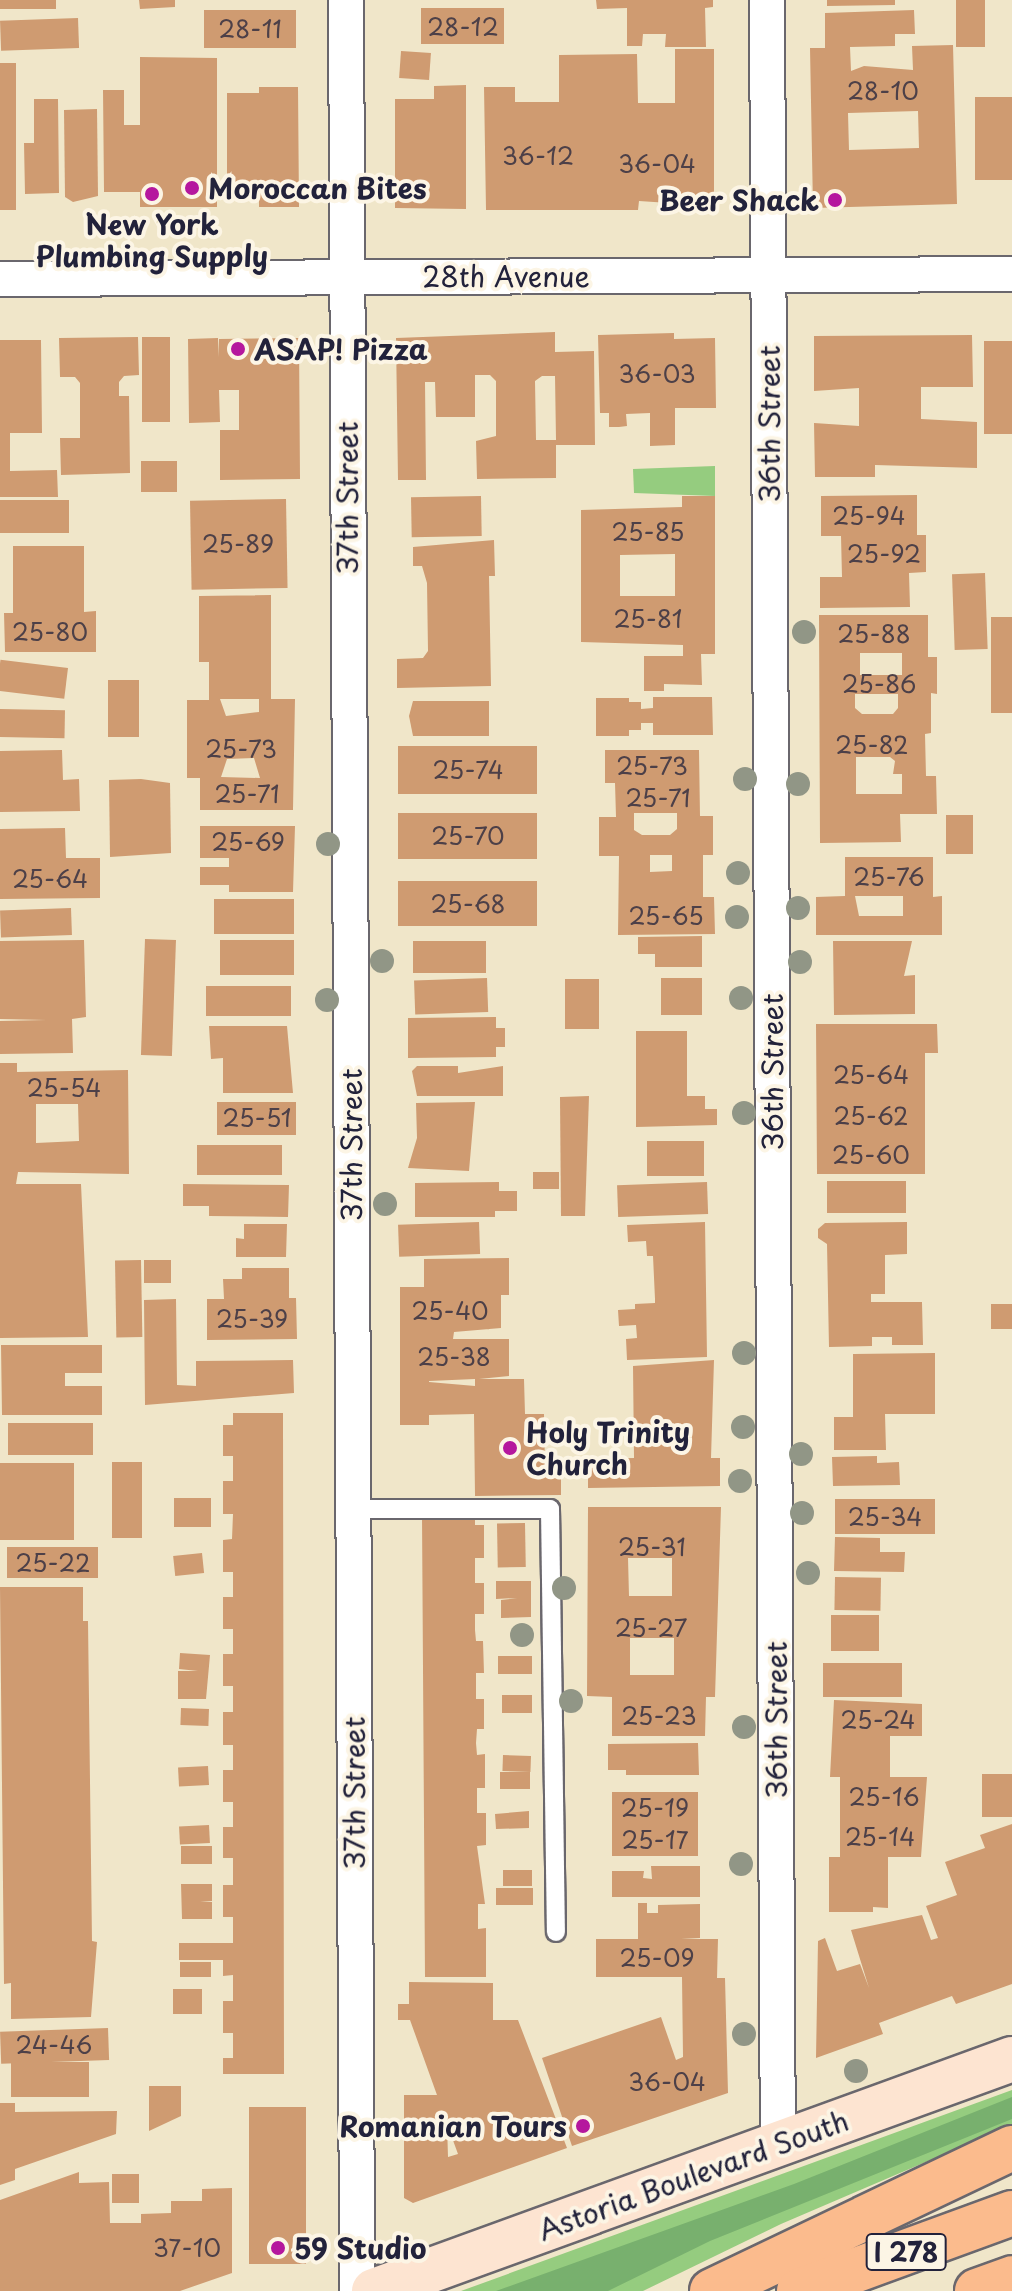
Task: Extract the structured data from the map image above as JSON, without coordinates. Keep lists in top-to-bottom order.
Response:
{
  "streets": {
    "highway": ["I 278"],
    "main road": ["Astoria Boulevard South"],
    "street": ["28th Avenue", "36th Street", "37th Street"]
  },
  "crossings": [
    ["28th Avenue", "36th Street"],
    ["28th Avenue", "37th Street"],
    ["36th Street", "Astoria Boulevard South"]
  ],
  "places": [
    "Moroccan Bites",
    "New York Plumbing Supply",
    "Beer Shack",
    "ASAP! Pizza",
    "Holy Trinity Church",
    "Romanian Tours",
    "59 Studio"
  ],
  "house_numbers": [
    "28-12",
    "28-11",
    "28-10",
    "36-12",
    "36-04",
    "36-03",
    "25-94",
    "25-85",
    "25-89",
    "25-92",
    "25-81",
    "25-80",
    "25-88",
    "25-86",
    "25-82",
    "25-73",
    "25-73",
    "25-74",
    "25-71",
    "25-71",
    "25-70",
    "25-69",
    "25-76",
    "25-64",
    "25-68",
    "25-65",
    "25-64",
    "25-54",
    "25-62",
    "25-51",
    "25-60",
    "25-40",
    "25-39",
    "25-38",
    "25-34",
    "25-31",
    "25-22",
    "25-27",
    "25-23",
    "25-24",
    "25-16",
    "25-19",
    "25-14",
    "25-17",
    "25-09",
    "24-46",
    "36-04",
    "37-10"
  ]
}
